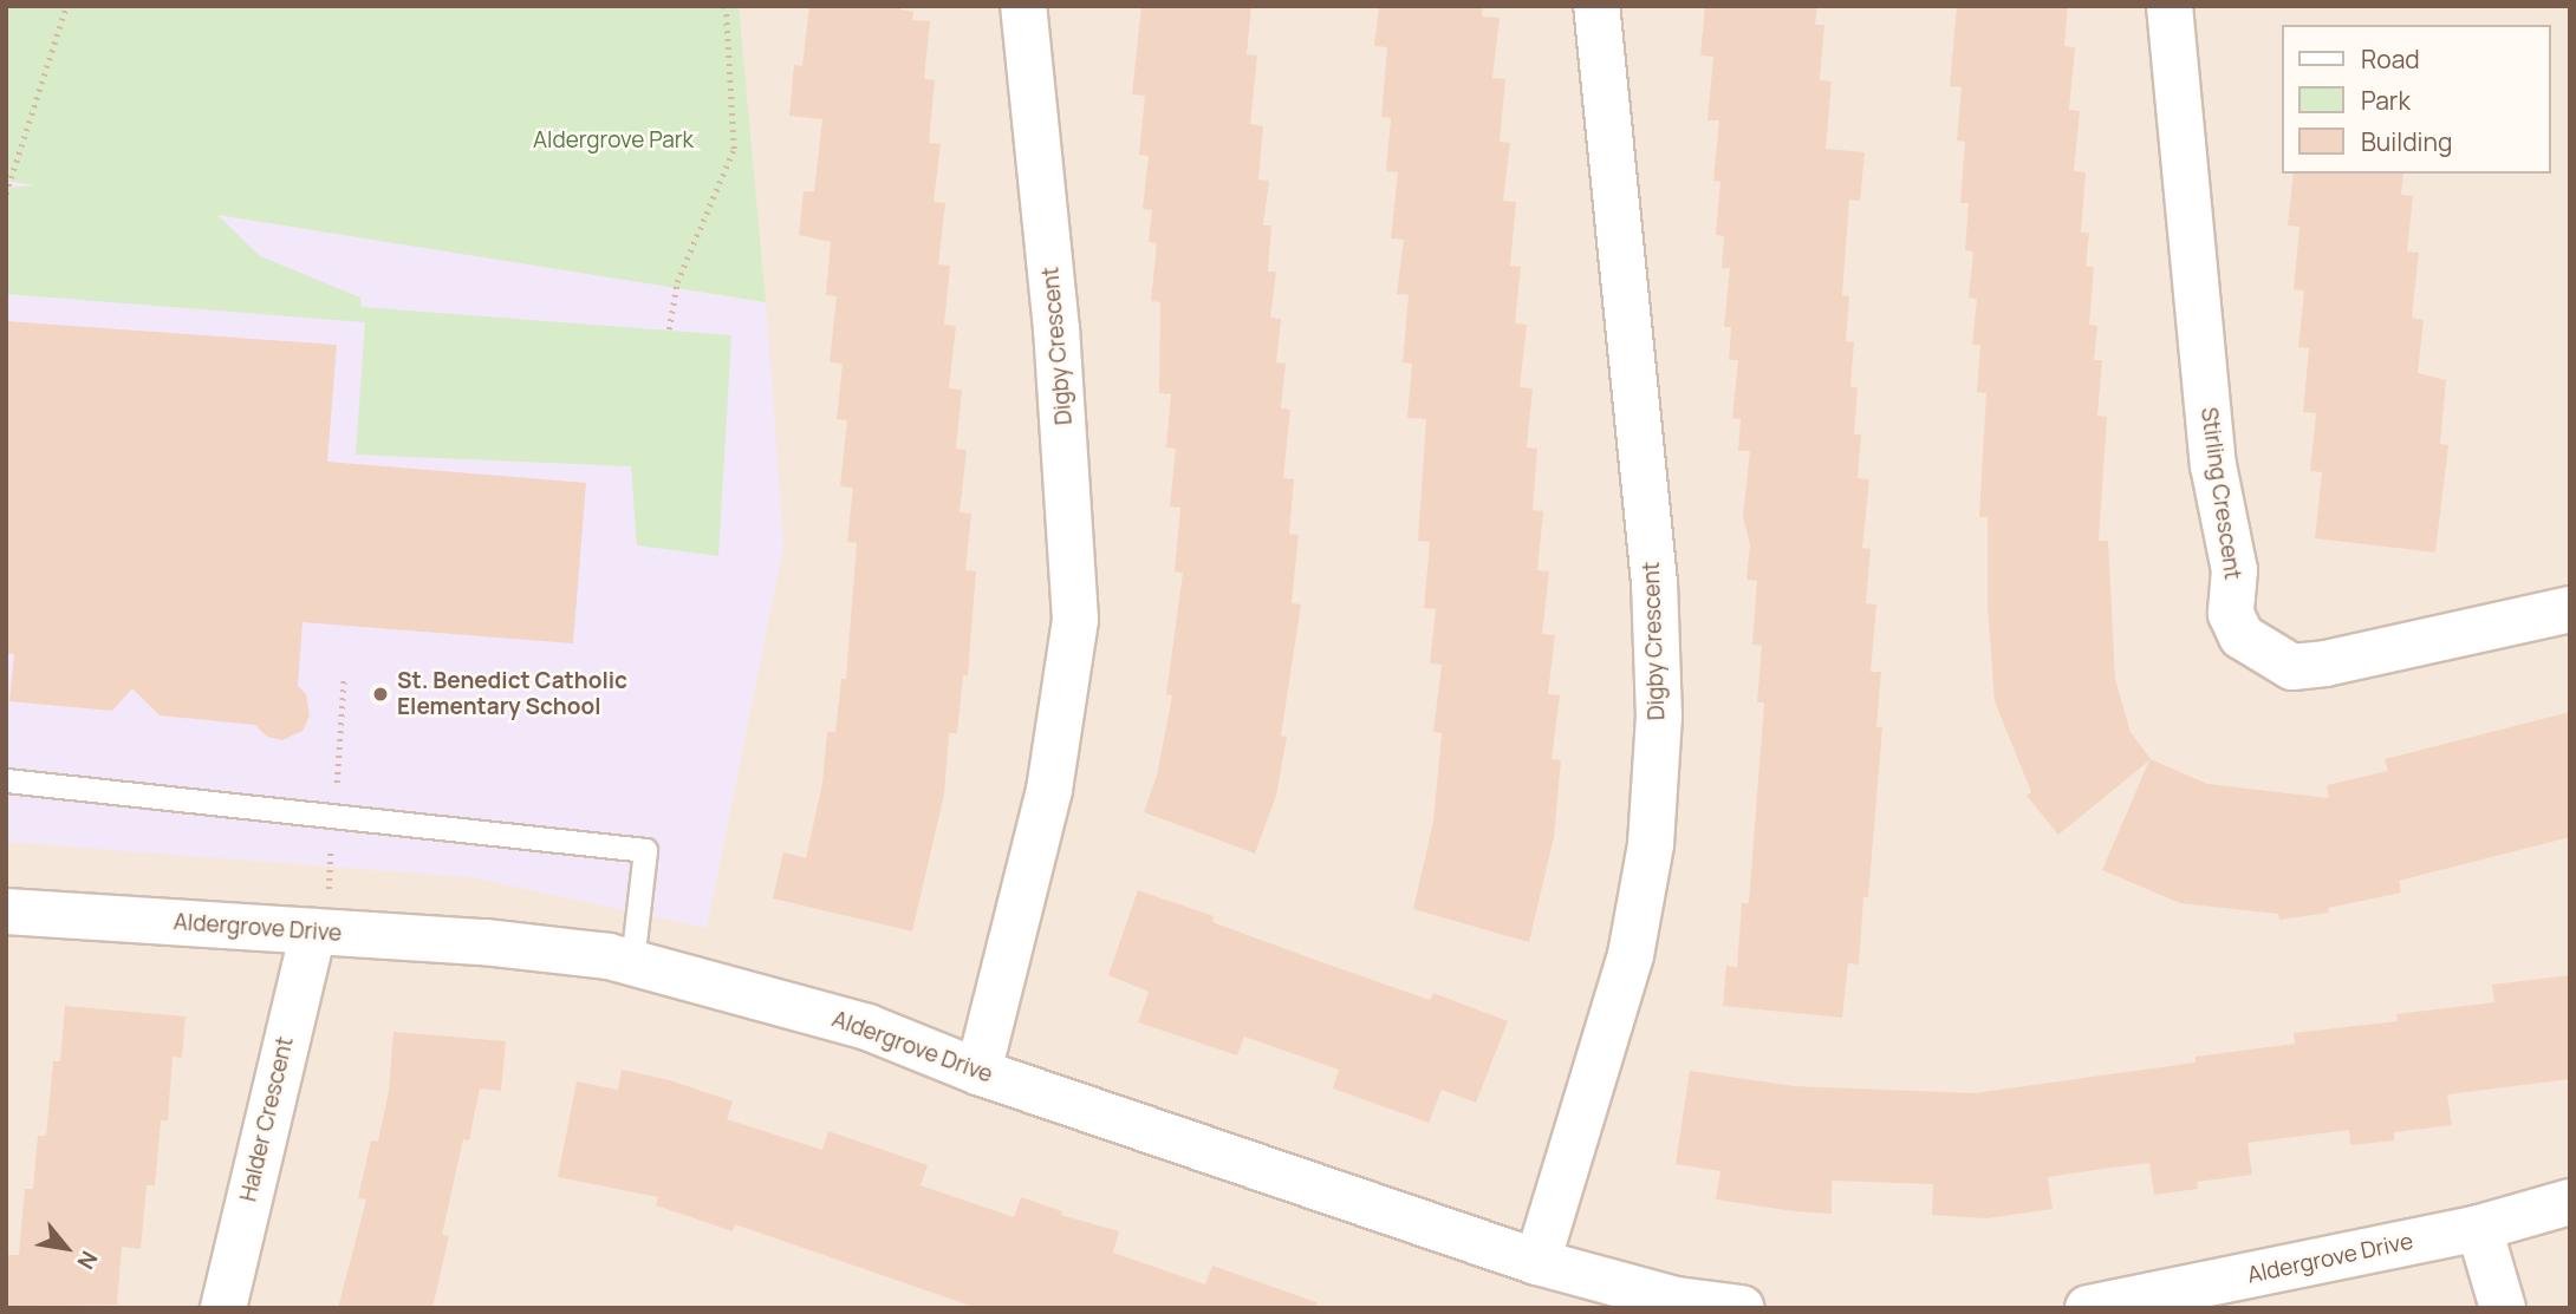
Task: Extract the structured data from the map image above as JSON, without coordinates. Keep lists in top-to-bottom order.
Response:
{
  "streets": {
    "street": [
      "Digby Crescent",
      "Stirling Crescent",
      "Aldergrove Drive",
      "Halder Crescent"
    ]
  },
  "crossings": [
    ["Digby Crescent", "Aldergrove Drive"],
    ["Aldergrove Drive", "Halder Crescent"]
  ],
  "parks": ["Aldergrove Park"],
  "places": ["St. Benedict Catholic Elementary School"],
  "legend": ["Road", "Park", "Building"],
  "north": "bottom right"
}
